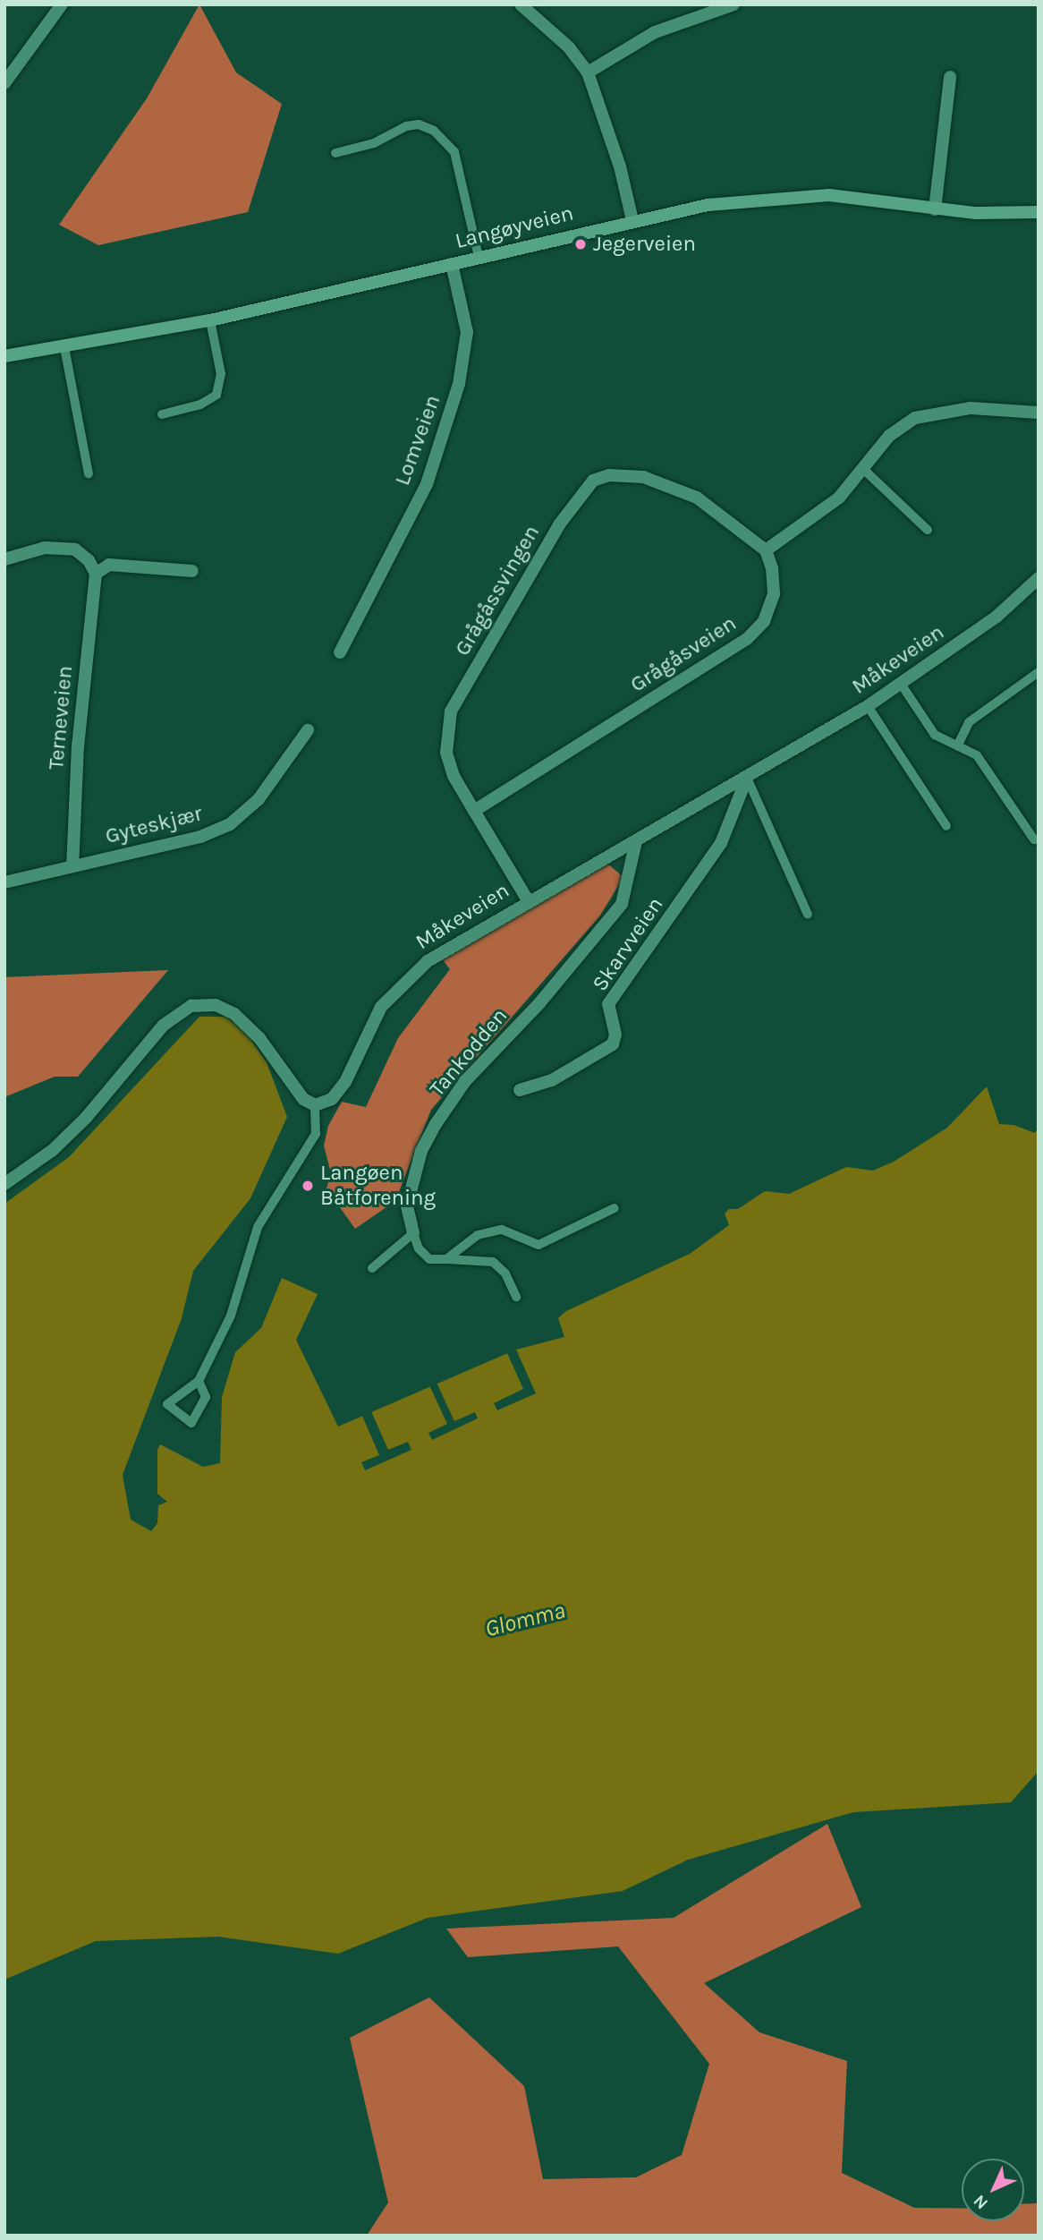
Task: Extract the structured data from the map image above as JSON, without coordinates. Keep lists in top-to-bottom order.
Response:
{
  "streets": {
    "main road": ["Langøyveien"],
    "street": [
      "Lomveien",
      "Grågåssvingen",
      "Grågåsveien",
      "Måkeveien",
      "Terneveien",
      "Gyteskjær",
      "Skarvveien",
      "Tankodden"
    ]
  },
  "crossings": [
    ["Langøyveien", "Lomveien"],
    ["Grågåssvingen", "Grågåsveien"],
    ["Grågåssvingen", "Måkeveien"],
    ["Måkeveien", "Skarvveien"],
    ["Måkeveien", "Tankodden"],
    ["Terneveien", "Gyteskjær"]
  ],
  "water": ["Glomma"],
  "places": ["Jegerveien", "Langøen Båtforening"],
  "north": "bottom left"
}
